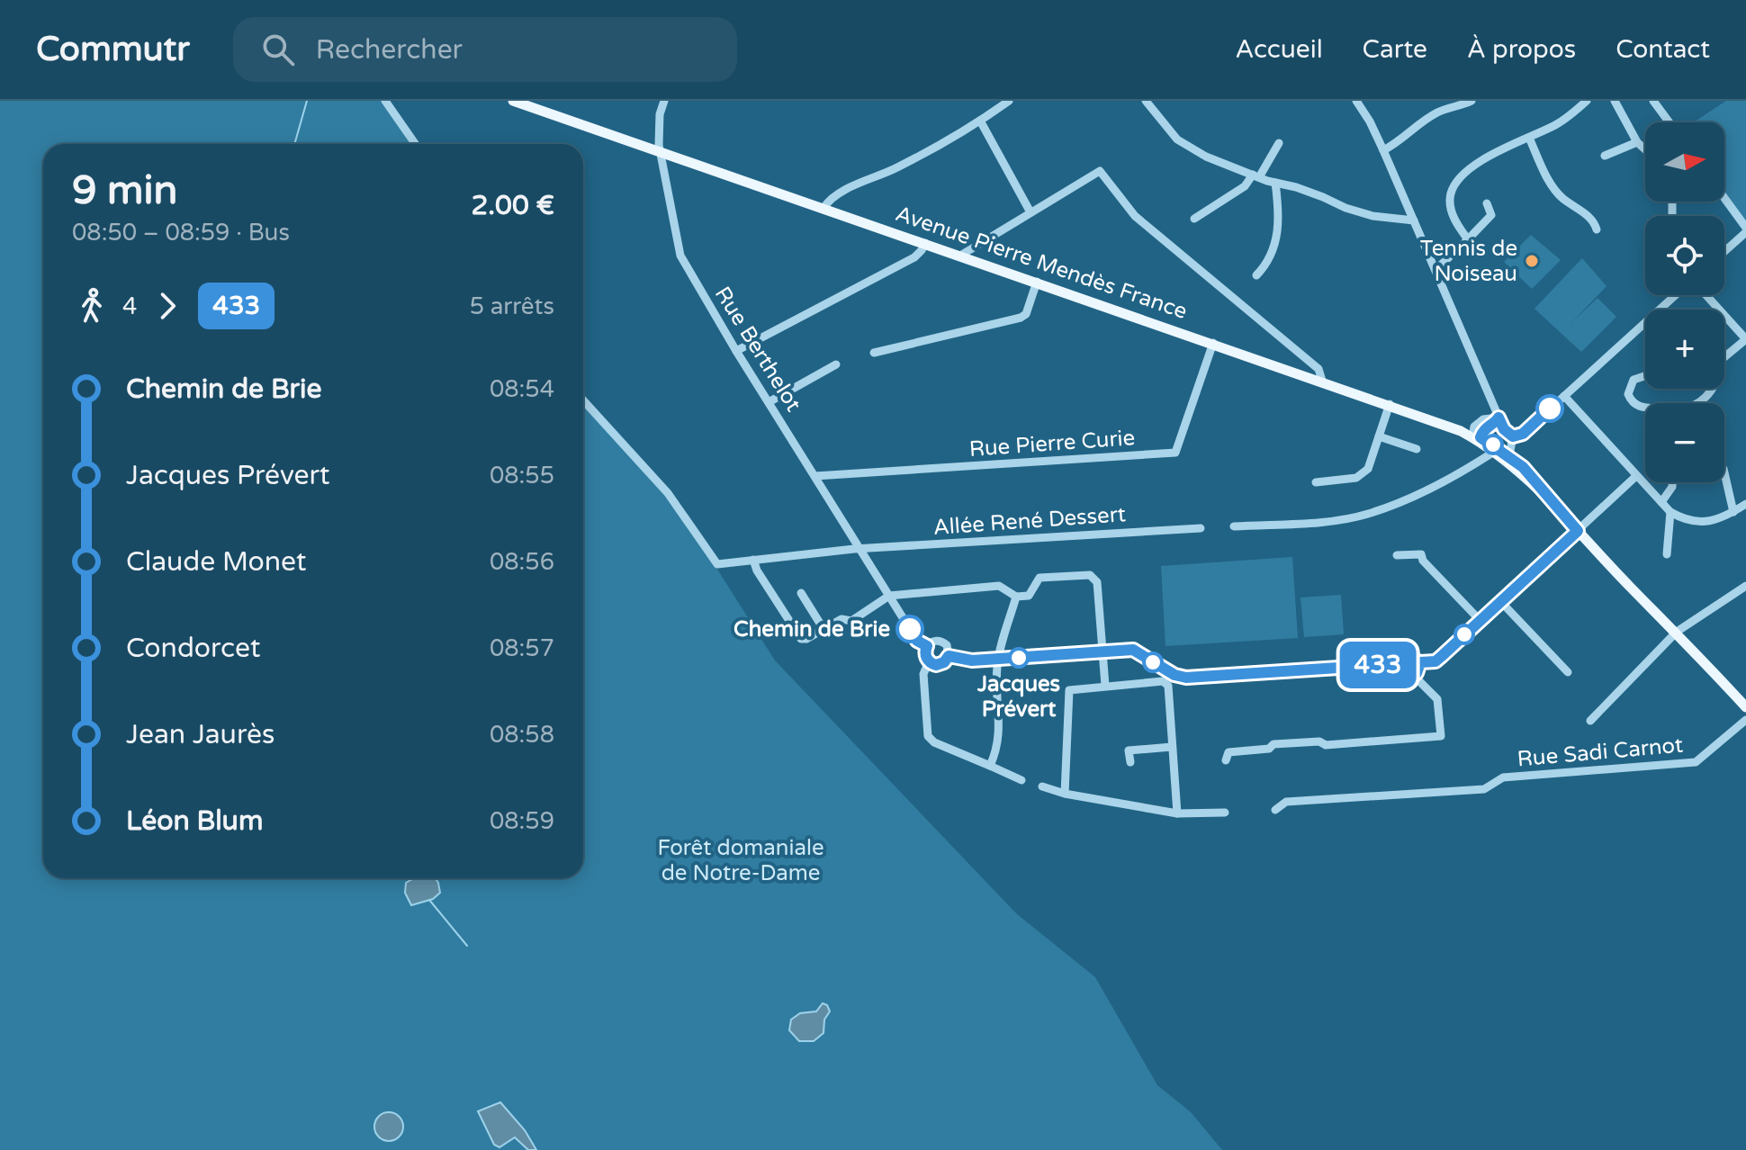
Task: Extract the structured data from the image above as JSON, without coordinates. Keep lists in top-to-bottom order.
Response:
{
  "streets": {
    "main road": ["Avenue Pierre Mendès France"],
    "street": [
      "Rue Berthelot",
      "Rue Pierre Curie",
      "Allée René Dessert",
      "Rue Sadi Carnot"
    ]
  },
  "crossings": [
    ["Avenue Pierre Mendès France", "Rue Berthelot"],
    ["Avenue Pierre Mendès France", "Rue Pierre Curie"],
    ["Rue Berthelot", "Rue Pierre Curie"],
    ["Rue Berthelot", "Allée René Dessert"]
  ],
  "parks": ["Forêt domaniale de Notre-Dame"],
  "places": ["Tennis de Noiseau", "Chemin de Brie", "Jacques Prévert"],
  "lines": ["bus line 433"],
  "north": "right",
  "page": {
    "header": "Commutr",
    "search": "Rechercher",
    "nav": [
      "Accueil",
      "Carte",
      "À propos",
      "Contact"
    ],
    "on_map": "433",
    "map_buttons": ["+", "−"],
    "heading": ["9 min", "08:50 – 08:59 · Bus", "2.00 €"],
    "legs": ["4", "433", "5 arrêts"],
    "list": [
      {
        "name": "Chemin de Brie",
        "value": "08:54"
      },
      {
        "name": "Jacques Prévert",
        "value": "08:55"
      },
      {
        "name": "Claude Monet",
        "value": "08:56"
      },
      {
        "name": "Condorcet",
        "value": "08:57"
      },
      {
        "name": "Jean Jaurès",
        "value": "08:58"
      },
      {
        "name": "Léon Blum",
        "value": "08:59"
      }
    ]
  }
}
